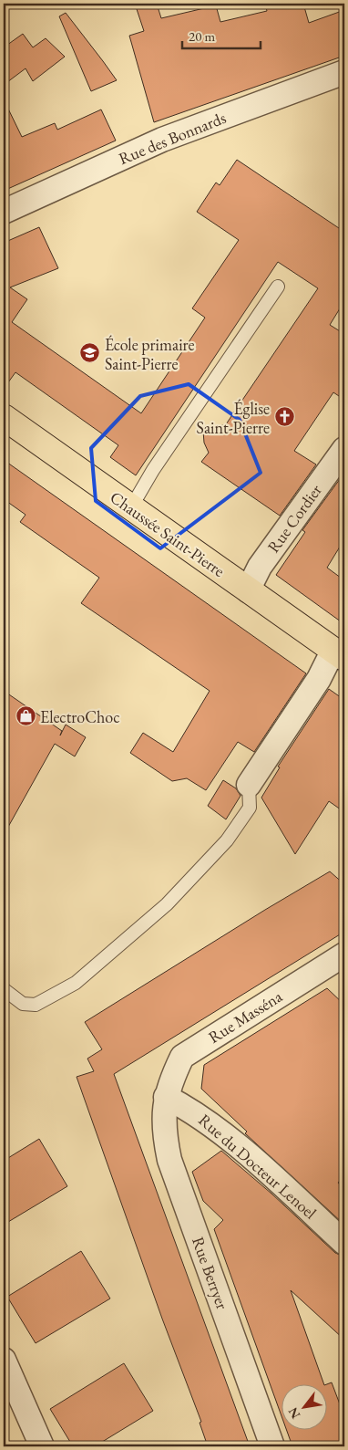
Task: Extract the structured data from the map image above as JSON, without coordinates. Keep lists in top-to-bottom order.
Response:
{
  "streets": {
    "main road": ["Chaussée Saint-Pierre"],
    "street": [
      "Rue des Bonnards",
      "Rue Cordier",
      "Rue Masséna",
      "Rue du Docteur Lenoel",
      "Rue Berryer"
    ]
  },
  "crossings": [
    ["Rue Cordier", "Chaussée Saint-Pierre"],
    ["Rue Masséna", "Rue du Docteur Lenoel"],
    ["Rue Masséna", "Rue Berryer"],
    ["Rue du Docteur Lenoel", "Rue Berryer"]
  ],
  "places": {
    "school or university": ["École primaire Saint-Pierre"],
    "church": ["Église Saint-Pierre"],
    "shop": ["ElectroChoc"]
  },
  "scale_bar": "20 m",
  "north": "bottom left"
}
